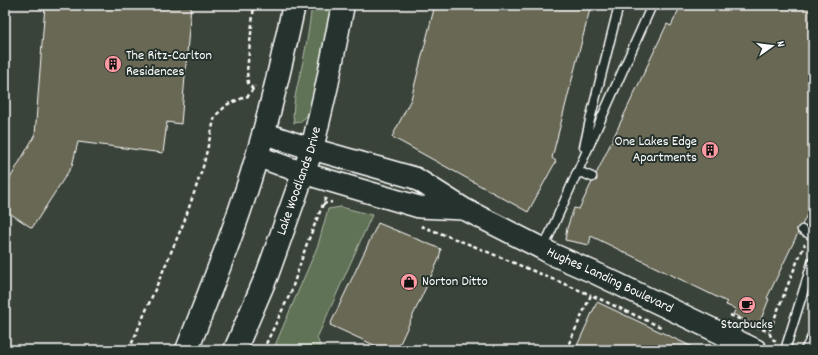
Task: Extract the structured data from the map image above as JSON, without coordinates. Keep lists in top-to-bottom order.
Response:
{
  "streets": {
    "main road": ["Lake Woodlands Drive"],
    "street": ["Hughes Landing Boulevard"]
  },
  "crossings": [
    ["Lake Woodlands Drive", "Hughes Landing Boulevard"]
  ],
  "places": {
    "building": ["The Ritz-Carlton Residences", "One Lakes Edge Apartments"],
    "shop": ["Norton Ditto"],
    "cafe": ["Starbucks"]
  },
  "north": "right"
}
